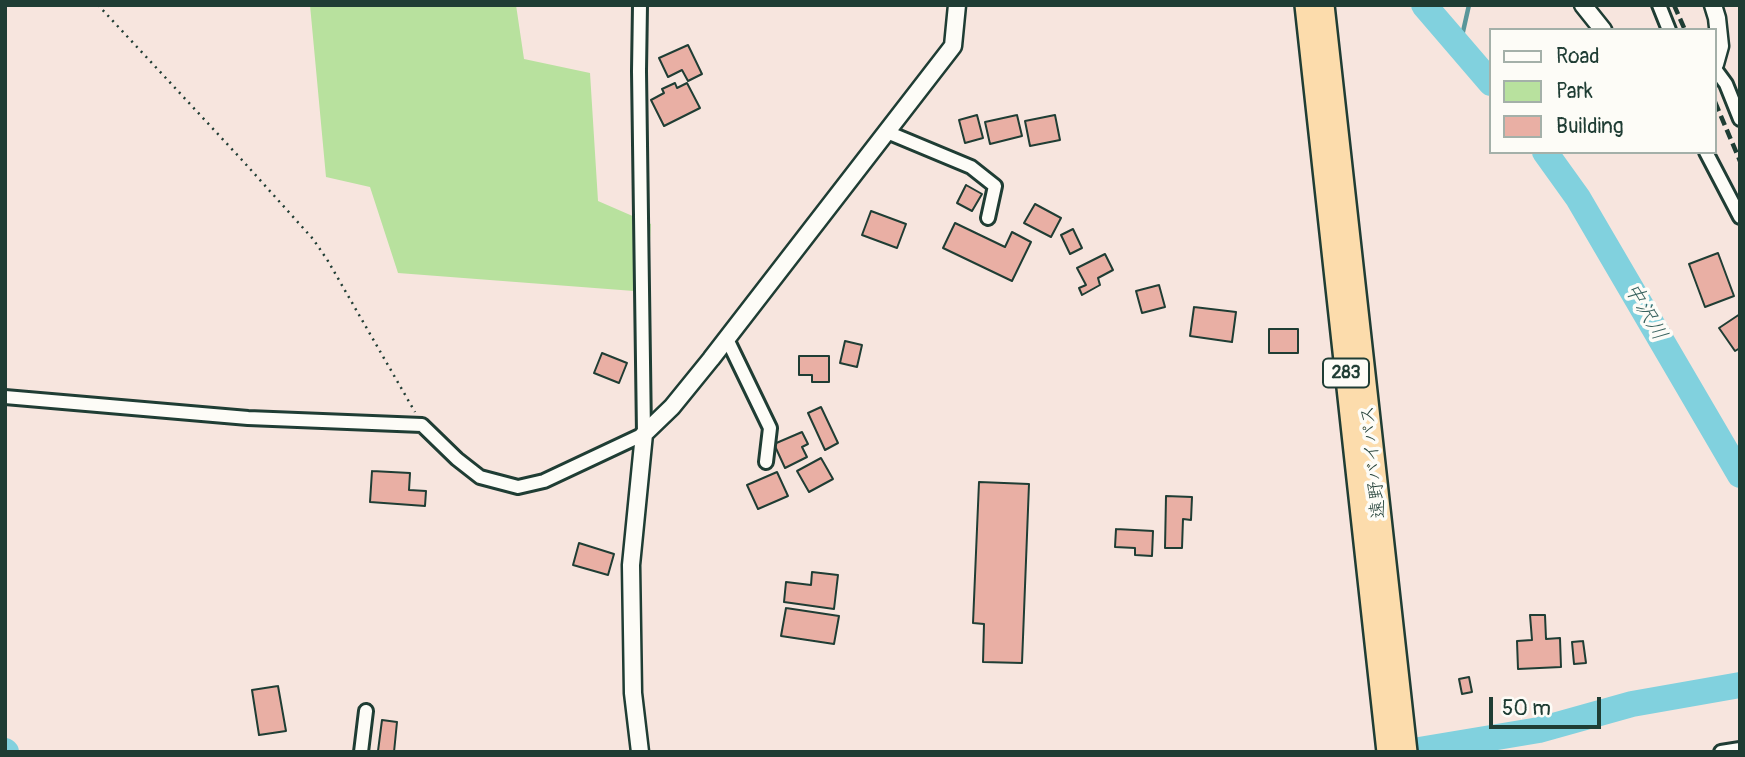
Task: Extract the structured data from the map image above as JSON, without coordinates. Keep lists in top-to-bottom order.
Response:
{
  "streets": {
    "highway": ["283", "遠野バイパス"]
  },
  "water": ["中沢川"],
  "legend": ["Road", "Park", "Building"],
  "scale_bar": "50 m"
}
